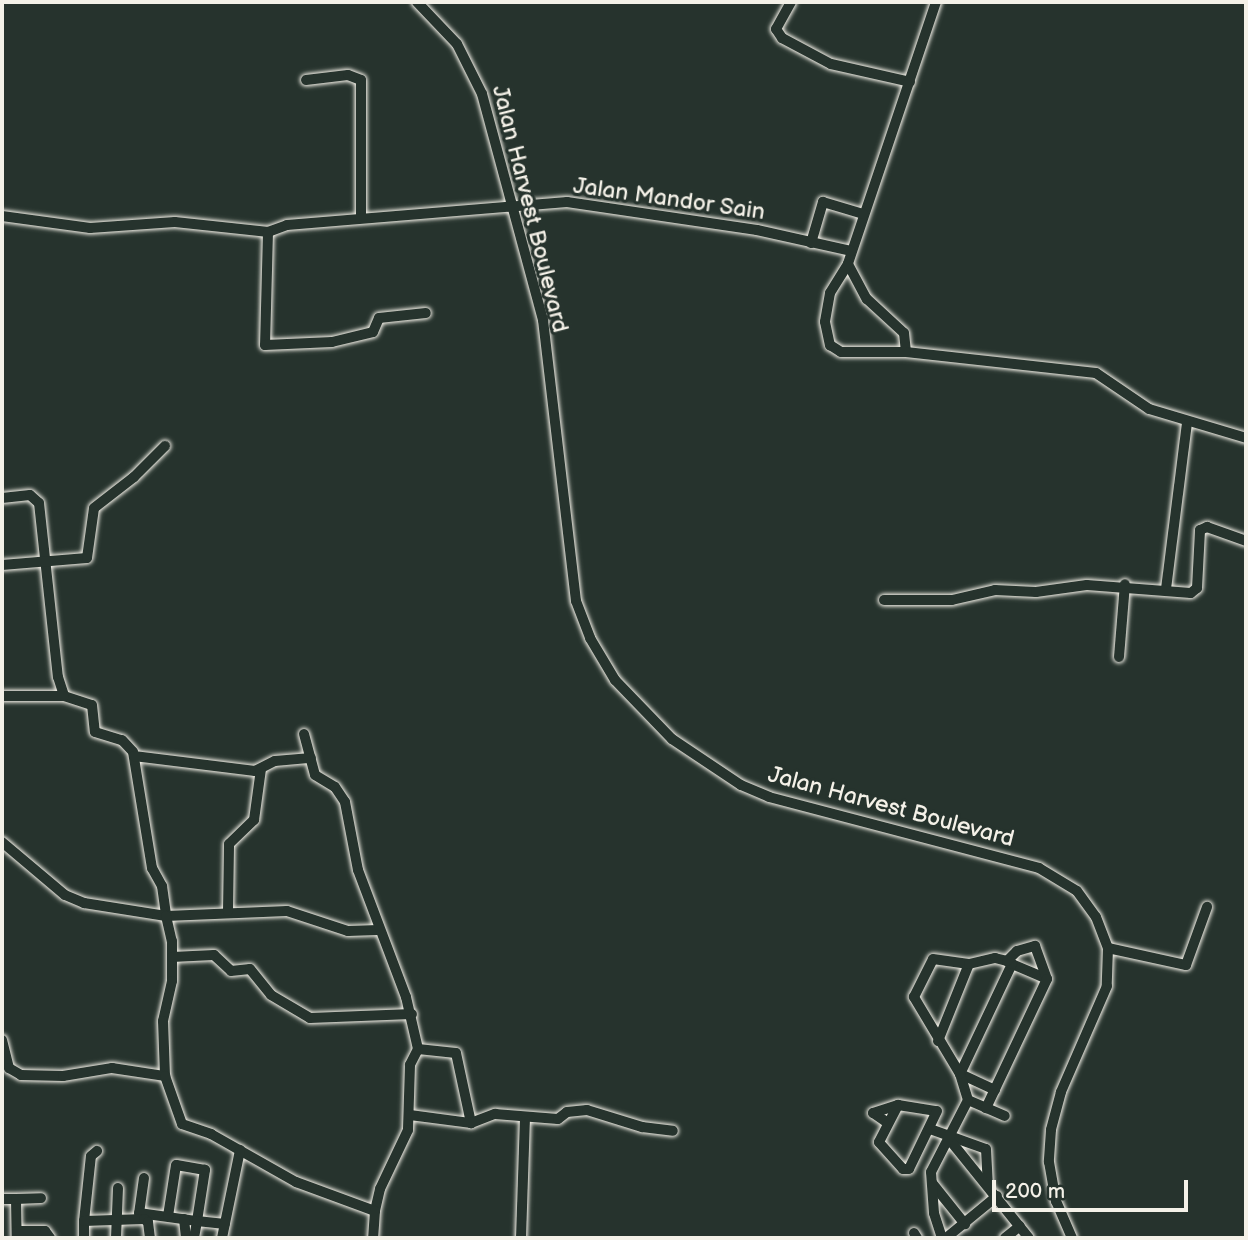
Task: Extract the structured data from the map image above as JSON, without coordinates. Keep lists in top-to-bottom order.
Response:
{
  "streets": {
    "street": ["Jalan Mandor Sain", "Jalan Harvest Boulevard"]
  },
  "crossings": [
    ["Jalan Mandor Sain", "Jalan Harvest Boulevard"]
  ],
  "scale_bar": "200 m"
}
